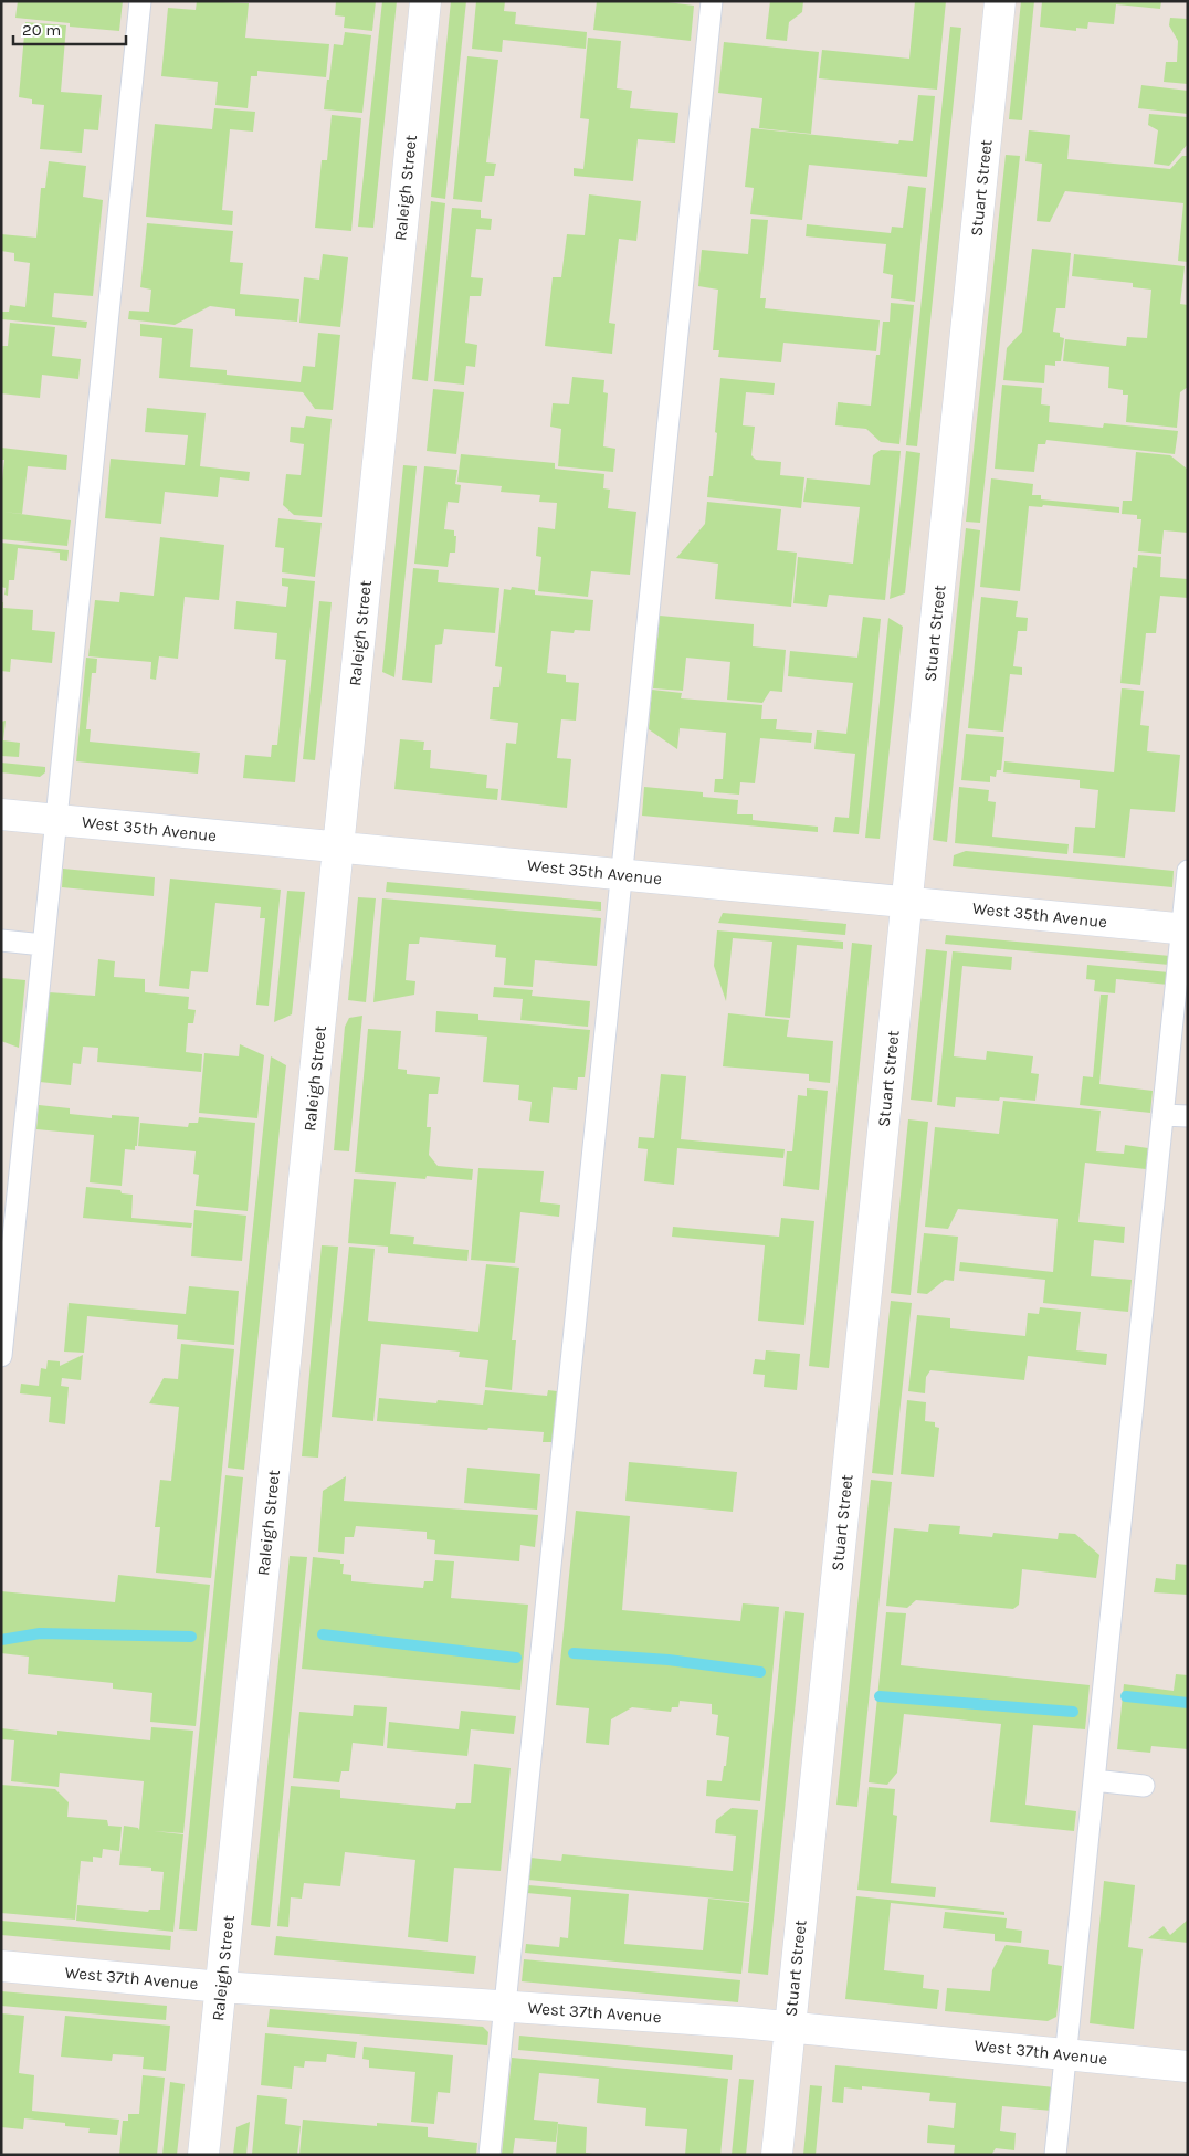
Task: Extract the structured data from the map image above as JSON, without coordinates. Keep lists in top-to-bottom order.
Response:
{
  "streets": {
    "street": [
      "Raleigh Street",
      "Stuart Street",
      "West 35th Avenue",
      "West 37th Avenue"
    ]
  },
  "crossings": [
    ["Raleigh Street", "West 35th Avenue"],
    ["Raleigh Street", "West 37th Avenue"],
    ["Stuart Street", "West 35th Avenue"],
    ["Stuart Street", "West 37th Avenue"]
  ],
  "scale_bar": "20 m"
}
